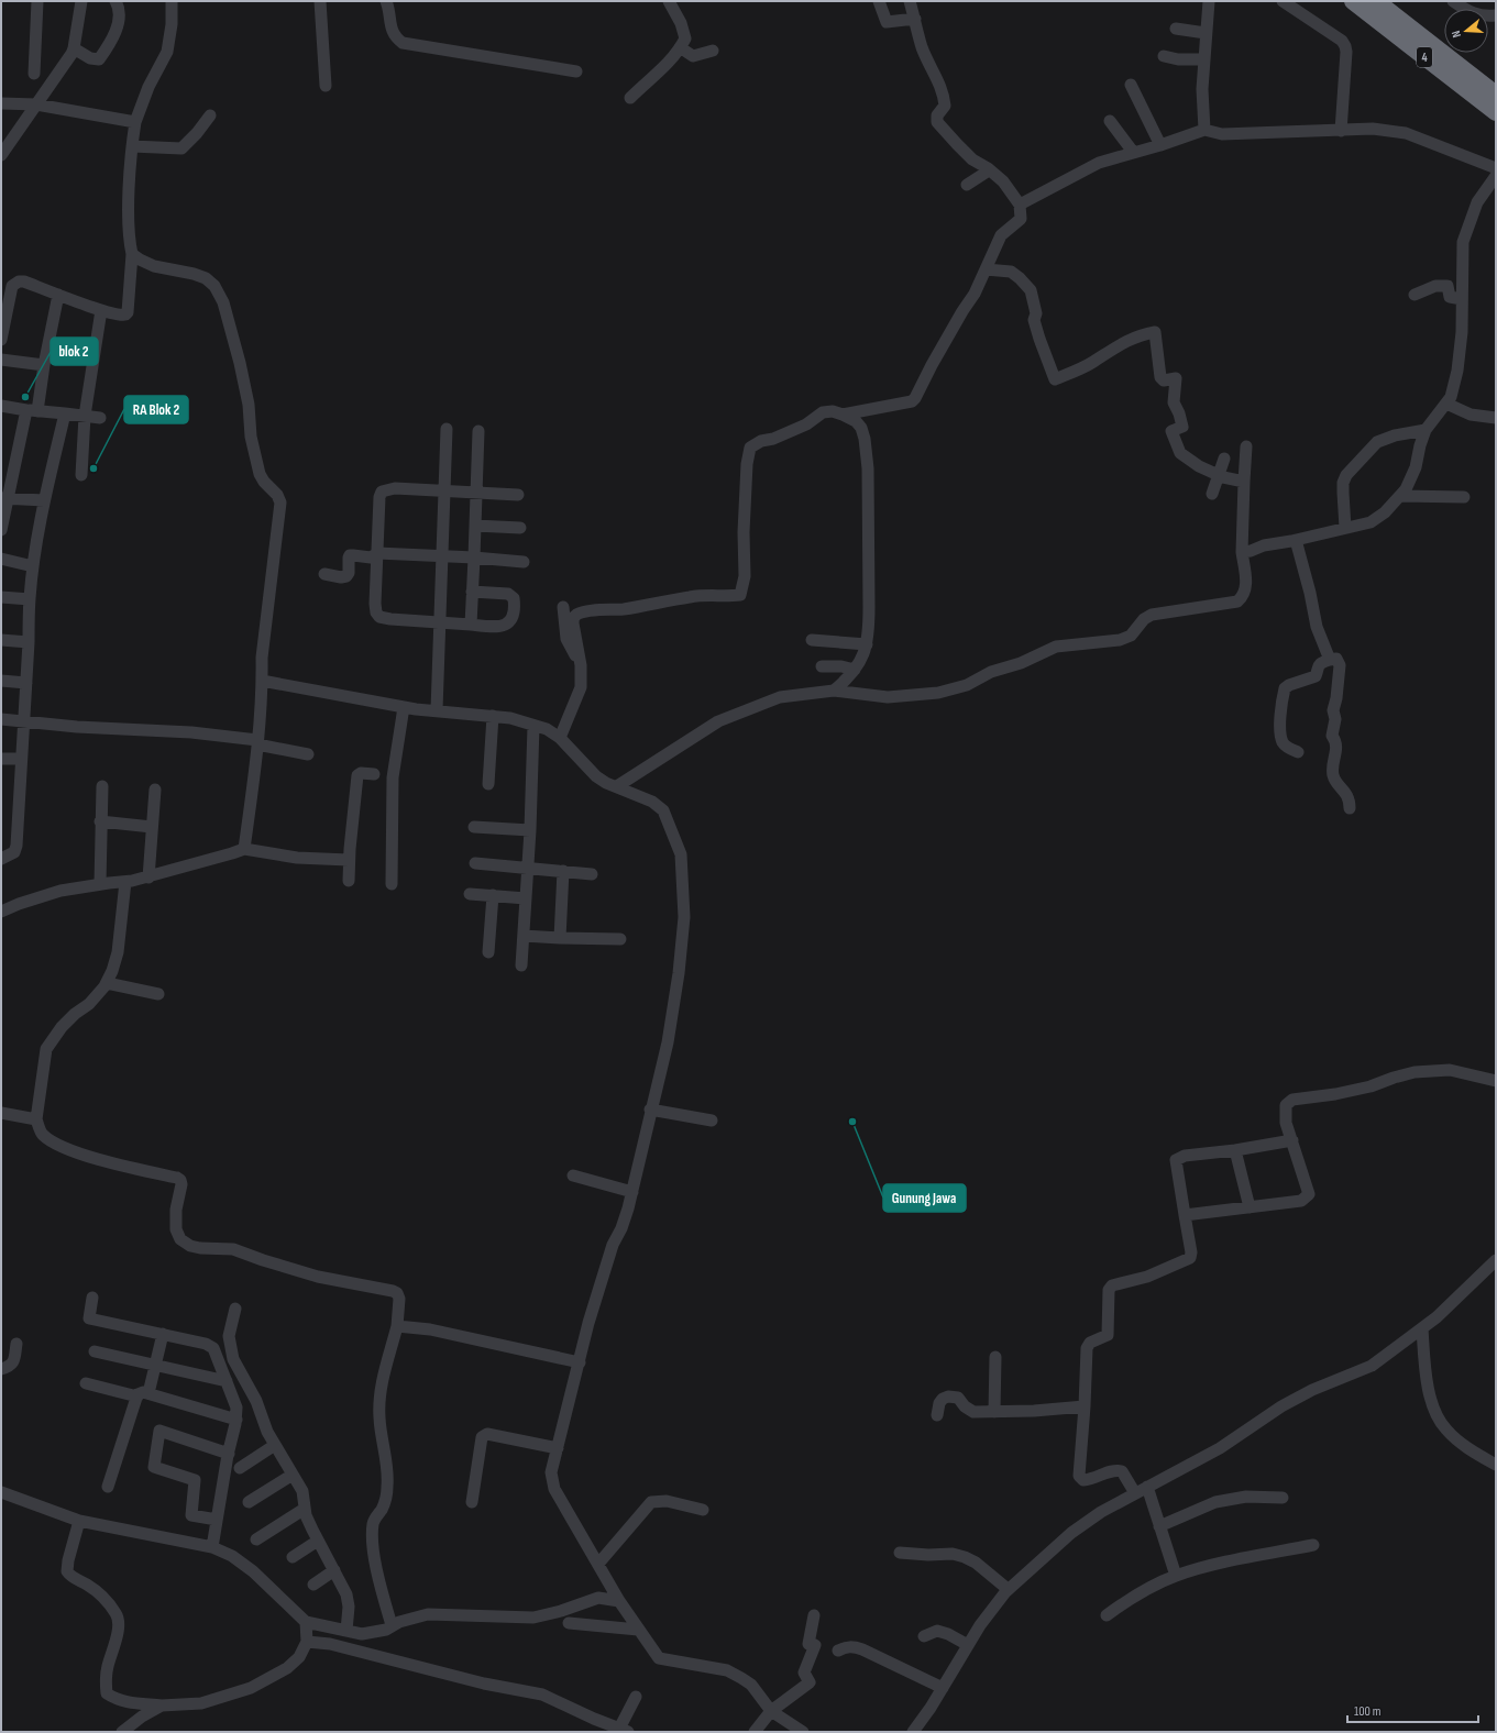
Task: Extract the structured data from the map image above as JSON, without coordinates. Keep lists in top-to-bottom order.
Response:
{
  "streets": {
    "highway": ["4"]
  },
  "places": ["blok 2", "RA Blok 2", "Gunung Jawa"],
  "scale_bar": "100 m",
  "north": "left"
}
